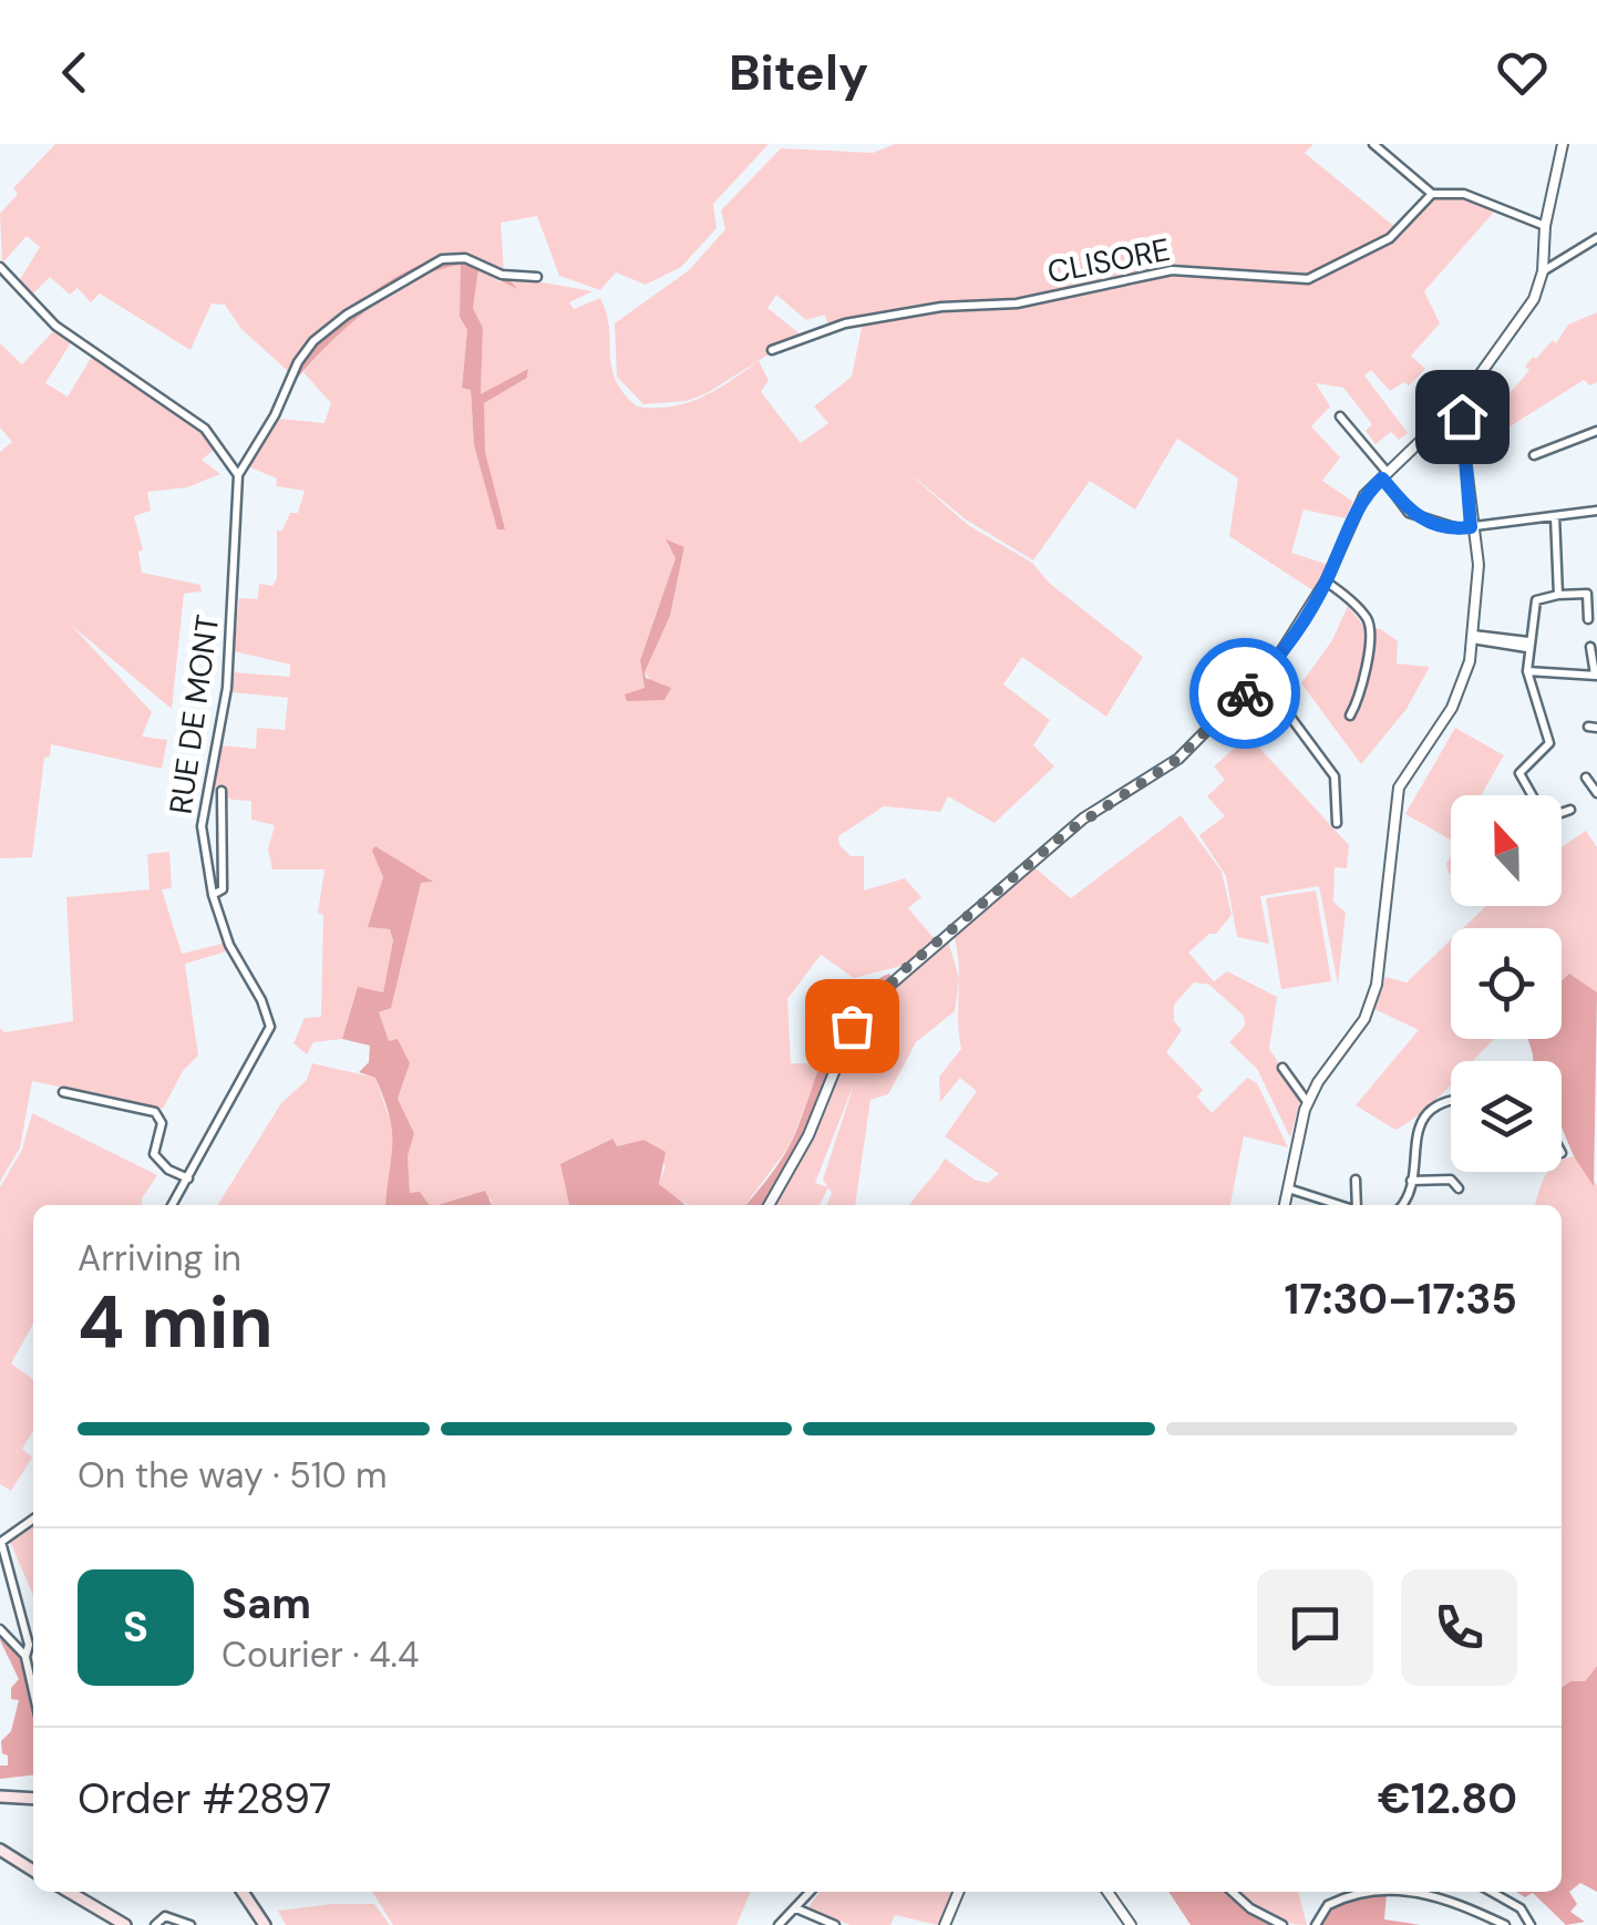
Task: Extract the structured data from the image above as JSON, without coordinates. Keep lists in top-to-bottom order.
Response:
{
  "streets": {
    "street": ["CLISORE", "RUE DE MONT"]
  },
  "north": "top",
  "page": {
    "header": "Bitely",
    "heading": ["4 min", "Arriving in", "17:30–17:35"],
    "panel": [
      "Sam",
      "Courier · 4.4",
      "Order #2897",
      "€12.80"
    ],
    "bar": "On the way · 510 m",
    "round": "S"
  }
}
